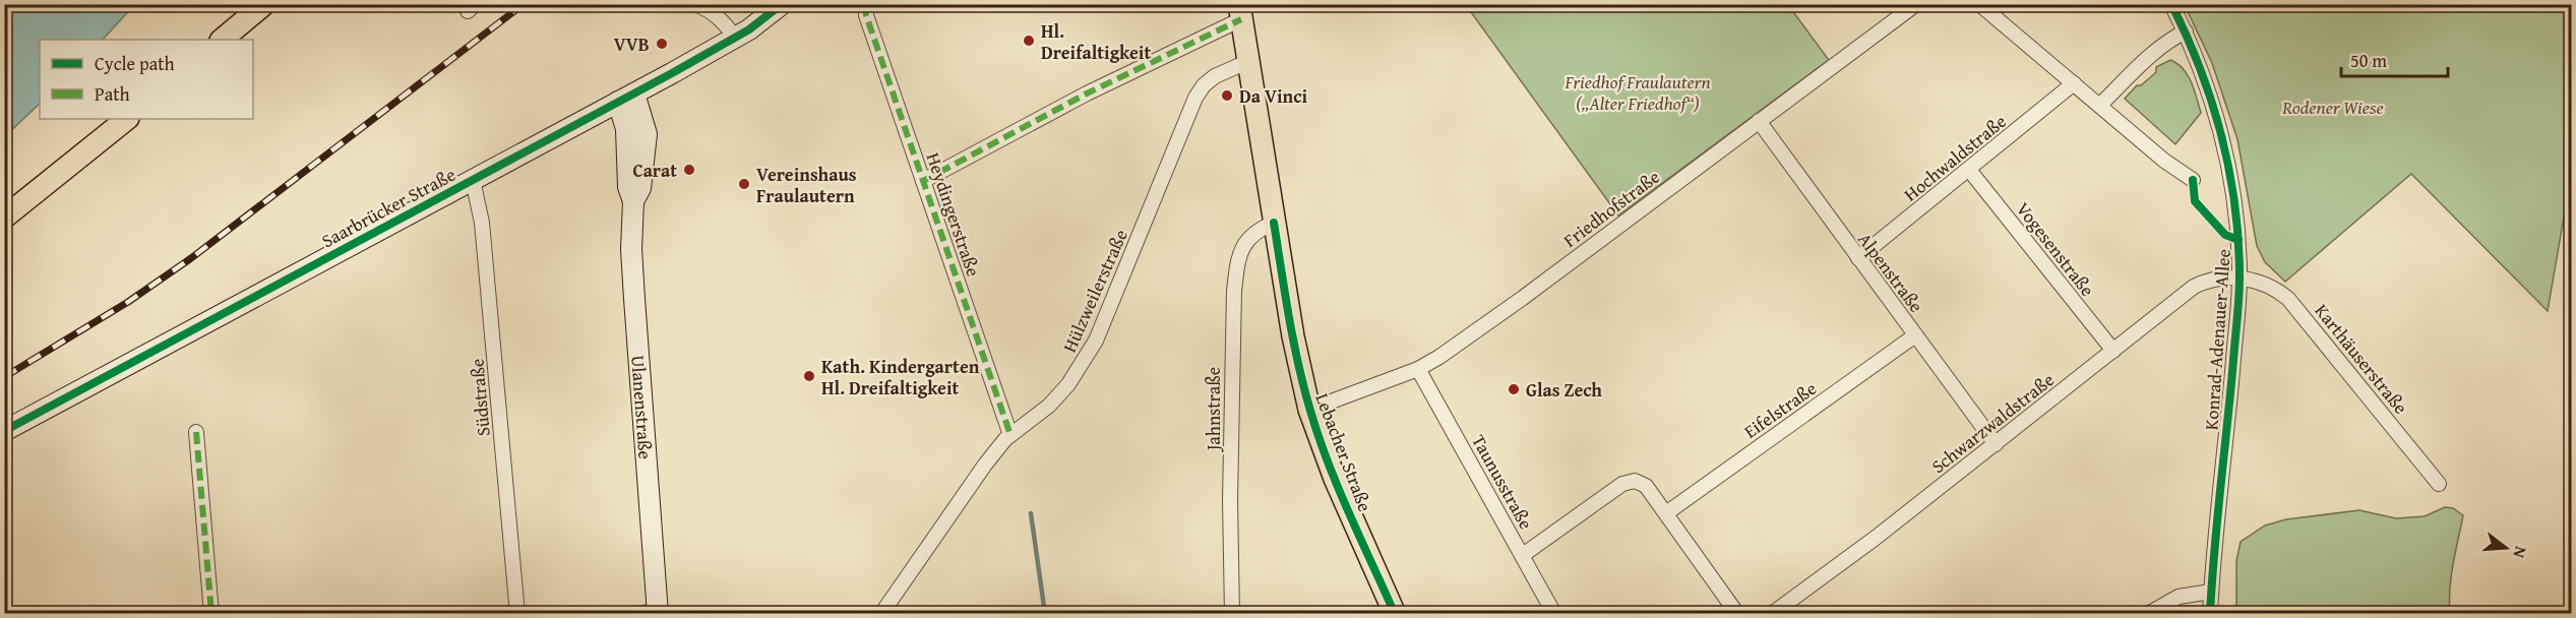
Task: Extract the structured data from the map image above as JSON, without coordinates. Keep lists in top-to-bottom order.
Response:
{
  "streets": {
    "main road": ["Lebacher Straße"],
    "street": [
      "Hochwaldstraße",
      "Saarbrücker Straße",
      "Friedhofstraße",
      "Heydingerstraße",
      "Vogesenstraße",
      "Alpenstraße",
      "Hülzweilerstraße",
      "Konrad-Adenauer-Allee",
      "Karthäuserstraße",
      "Südstraße",
      "Ulanenstraße",
      "Jahnstraße",
      "Eifelstraße",
      "Schwarzwaldstraße",
      "Taunusstraße"
    ]
  },
  "crossings": [
    ["Hochwaldstraße", "Vogesenstraße"],
    ["Hochwaldstraße", "Alpenstraße"],
    ["Saarbrücker Straße", "Südstraße"],
    ["Saarbrücker Straße", "Ulanenstraße"],
    ["Friedhofstraße", "Alpenstraße"],
    ["Friedhofstraße", "Lebacher Straße"],
    ["Friedhofstraße", "Taunusstraße"],
    ["Heydingerstraße", "Hülzweilerstraße"],
    ["Vogesenstraße", "Schwarzwaldstraße"],
    ["Alpenstraße", "Eifelstraße"],
    ["Alpenstraße", "Schwarzwaldstraße"],
    ["Hülzweilerstraße", "Lebacher Straße"],
    ["Konrad-Adenauer-Allee", "Karthäuserstraße"],
    ["Konrad-Adenauer-Allee", "Schwarzwaldstraße"],
    ["Karthäuserstraße", "Schwarzwaldstraße"],
    ["Jahnstraße", "Lebacher Straße"]
  ],
  "parks": ["Friedhof Fraulautern („Alter Friedhof“)", "Rodener Wiese"],
  "places": [
    "Hl. Dreifaltigkeit",
    "VVB",
    "Da Vinci",
    "Carat",
    "Vereinshaus Fraulautern",
    "Kath. Kindergarten Hl. Dreifaltigkeit",
    "Glas Zech"
  ],
  "legend": ["Cycle path", "Path"],
  "scale_bar": "50 m",
  "north": "right"
}
